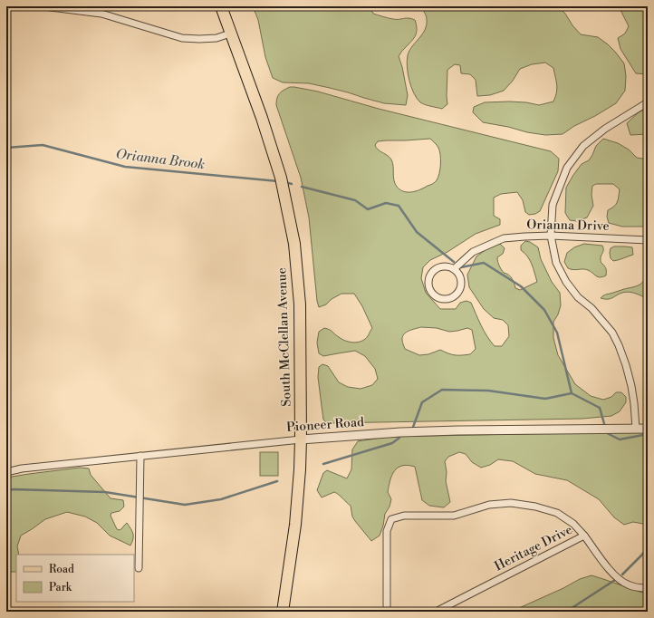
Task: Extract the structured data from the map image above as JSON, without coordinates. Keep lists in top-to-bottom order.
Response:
{
  "streets": {
    "main road": ["South McClellan Avenue"],
    "street": ["Orianna Drive", "Pioneer Road", "Heritage Drive"]
  },
  "crossings": [
    ["South McClellan Avenue", "Pioneer Road"]
  ],
  "water": ["Orianna Brook"],
  "legend": ["Road", "Park"]
}
